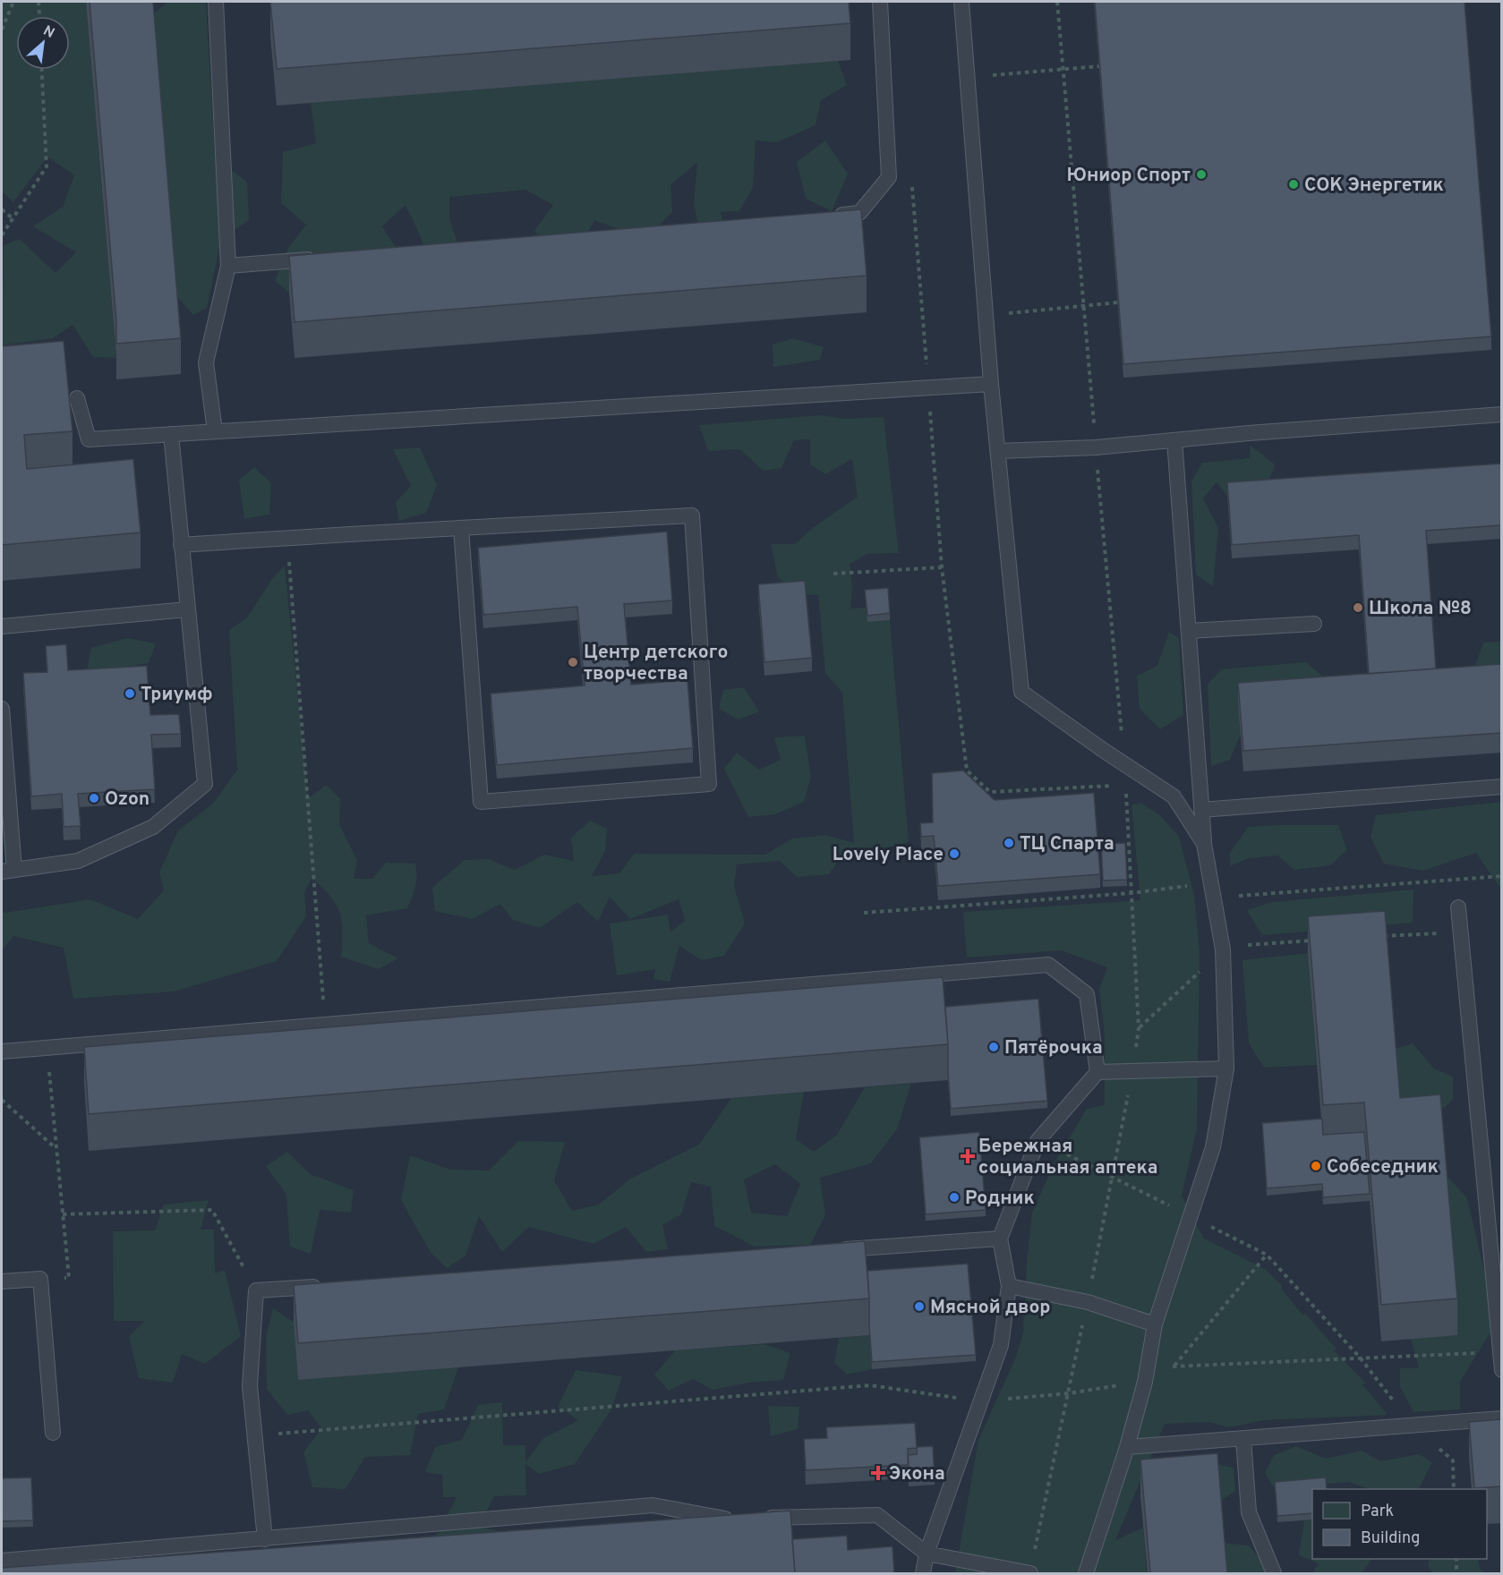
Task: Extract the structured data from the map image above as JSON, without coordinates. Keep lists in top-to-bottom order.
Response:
{
  "places": {
    "other": [
      "Юниор Спорт",
      "СОК Энергетик",
      "Школа №8",
      "Центр детского творчества",
      "Триумф",
      "Ozon",
      "ТЦ Спарта",
      "Lovely Place",
      "Пятёрочка",
      "Собеседник",
      "Родник",
      "Мясной двор"
    ],
    "health": ["Бережная социальная аптека", "Экона"]
  },
  "legend": ["Park", "Building"],
  "north": "top right"
}
